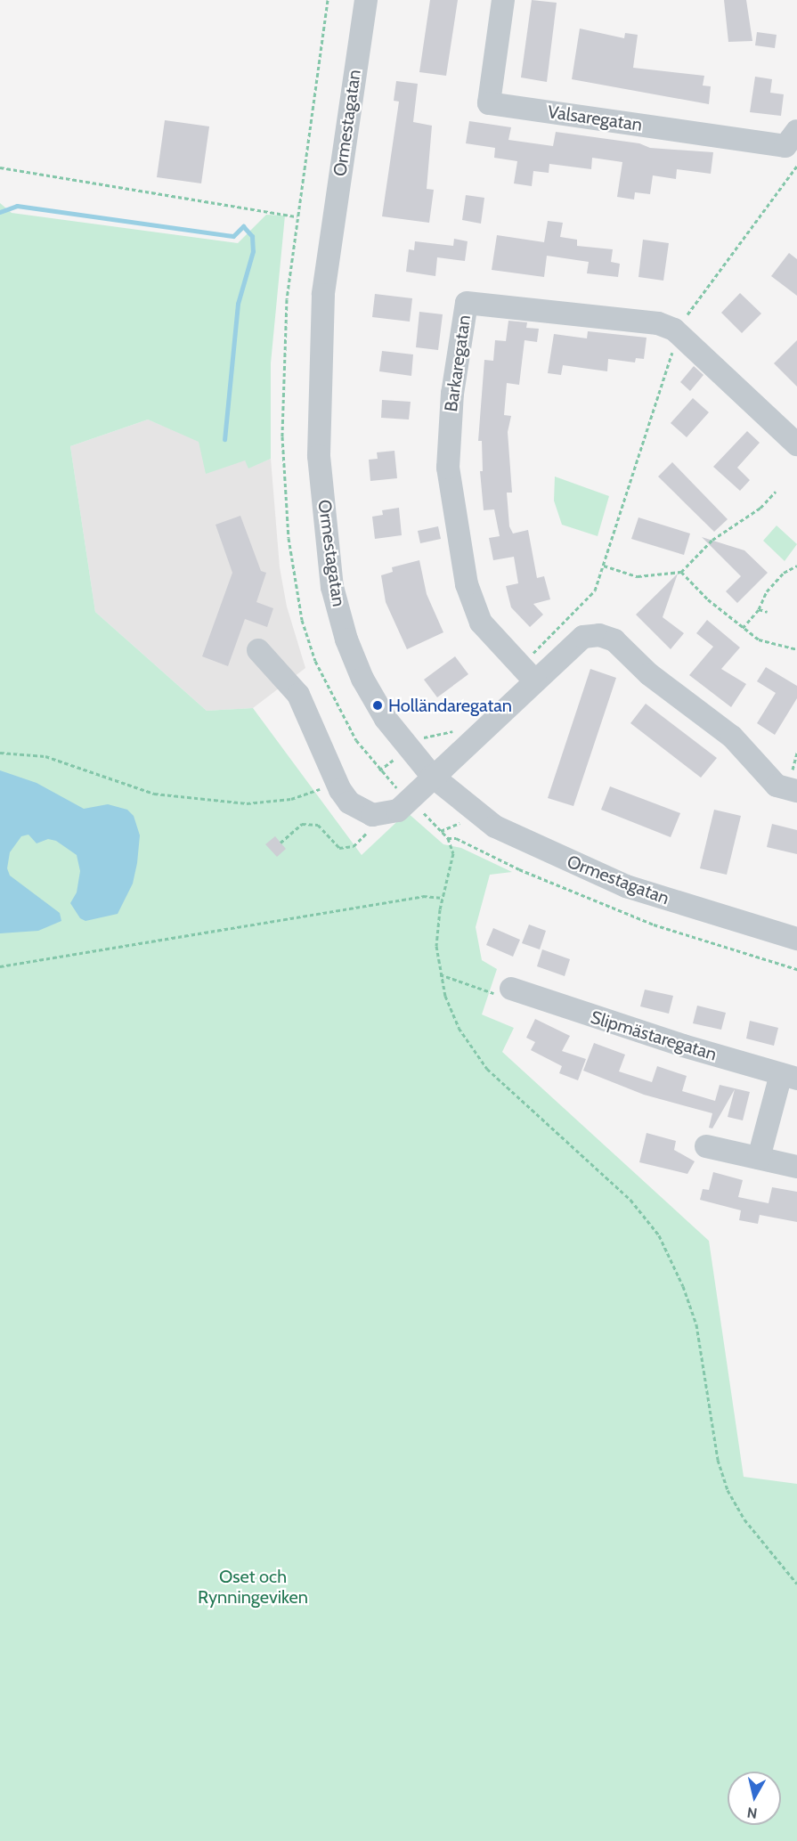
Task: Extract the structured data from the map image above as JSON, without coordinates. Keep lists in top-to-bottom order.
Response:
{
  "streets": {
    "street": [
      "Valsaregatan",
      "Ormestagatan",
      "Barkaregatan",
      "Slipmästaregatan"
    ]
  },
  "parks": ["Oset och Rynningeviken"],
  "places": ["Holländaregatan"],
  "north": "bottom"
}
